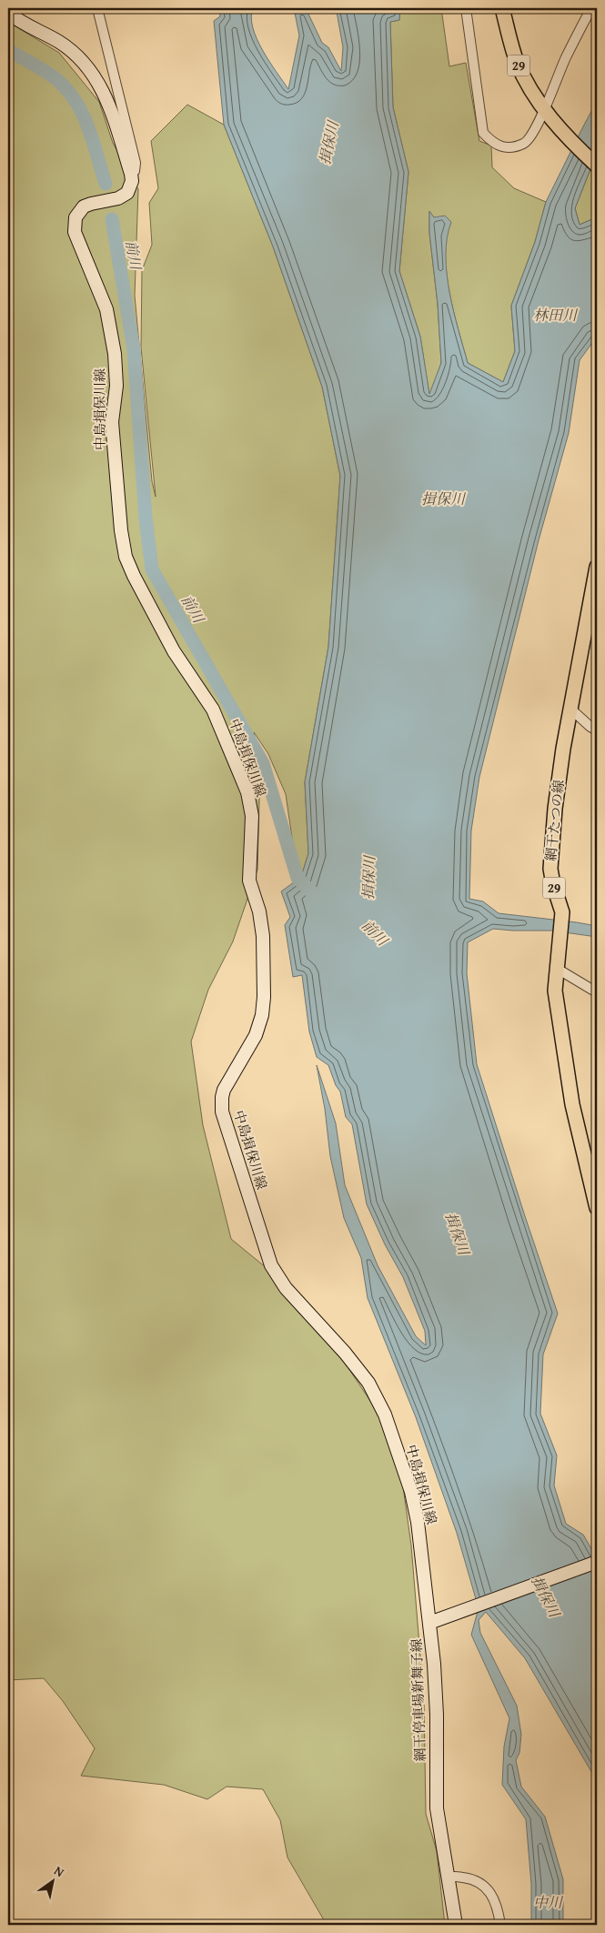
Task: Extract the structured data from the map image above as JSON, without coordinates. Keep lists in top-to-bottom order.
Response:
{
  "streets": {
    "main road": [
      "29",
      "中島揖保川線",
      "網干たつの線",
      "網干停車場新舞子線"
    ]
  },
  "crossings": [
    ["中島揖保川線", "網干停車場新舞子線"]
  ],
  "water": [
    "揖保川",
    "前川",
    "林田川",
    "中川"
  ],
  "north": "top right"
}
